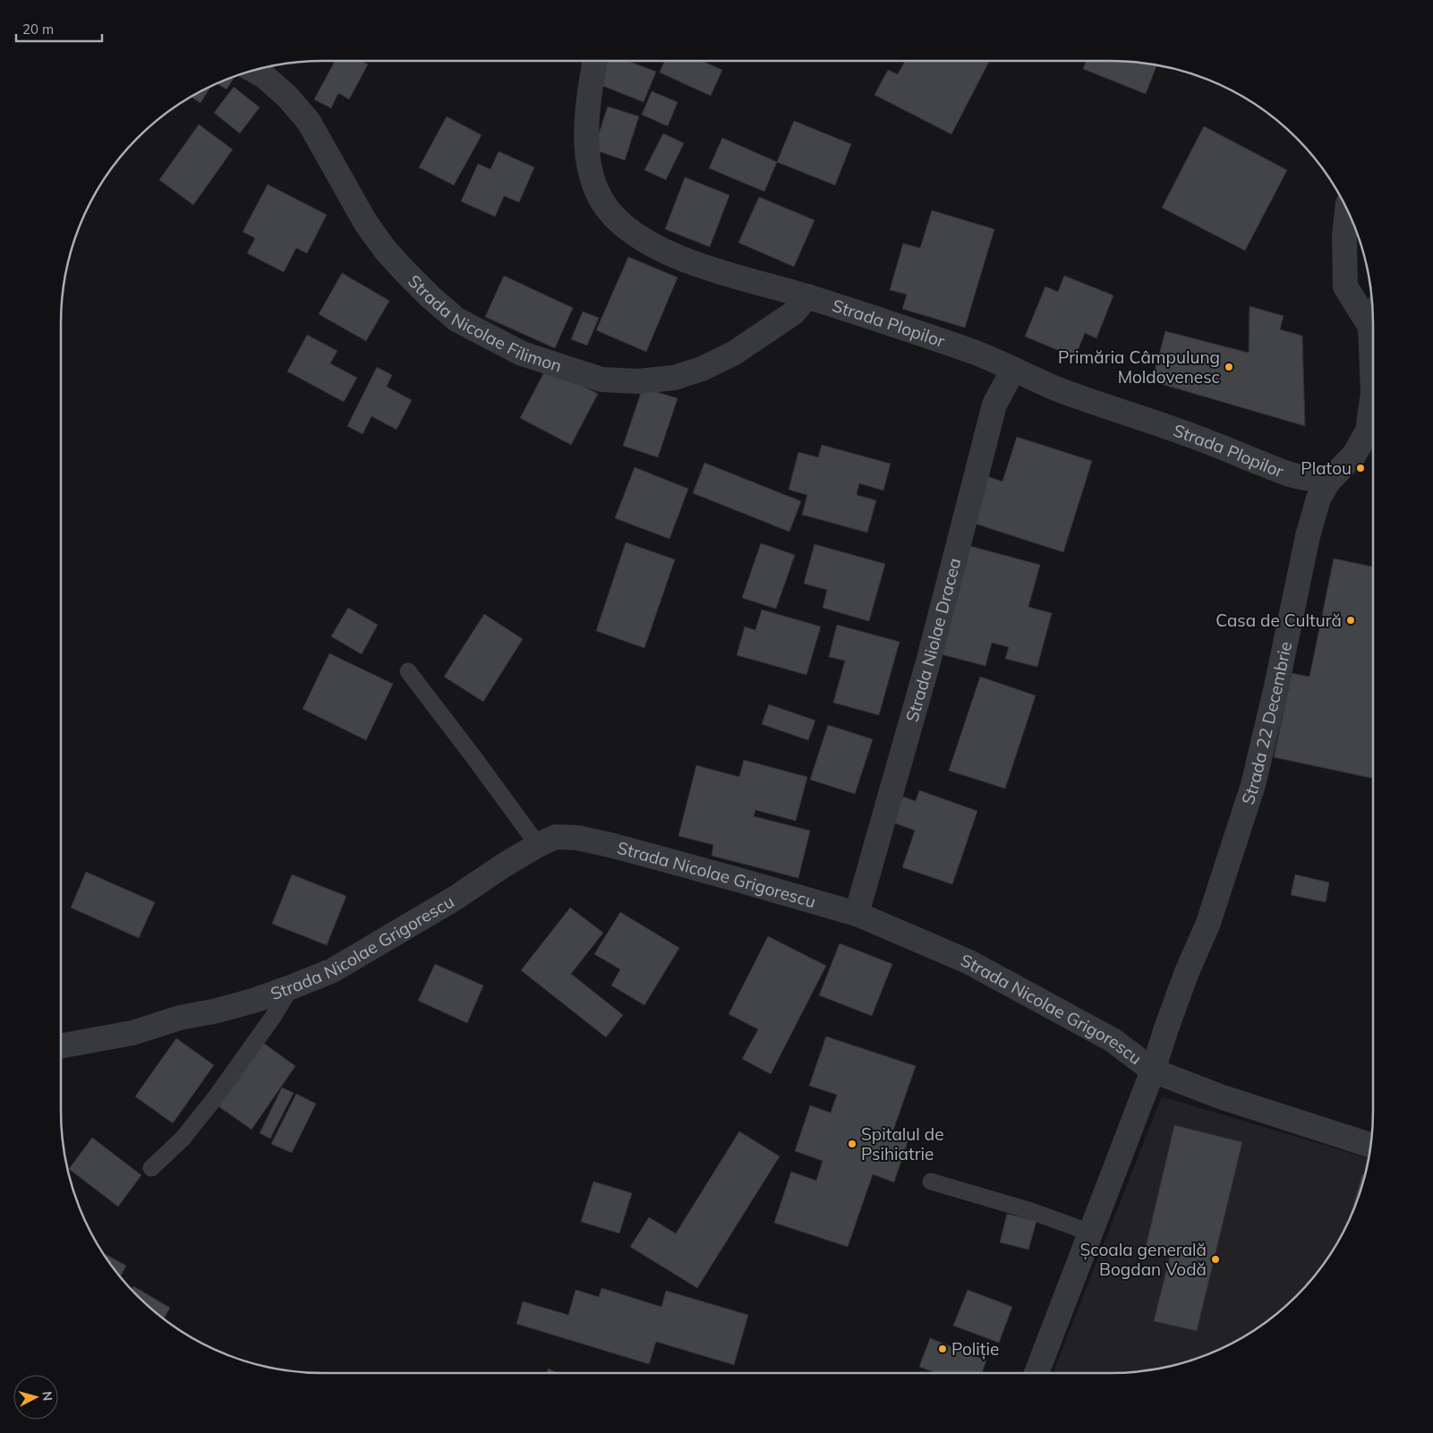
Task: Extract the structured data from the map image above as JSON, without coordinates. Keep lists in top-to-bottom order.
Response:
{
  "streets": {
    "street": [
      "Strada Nicolae Filimon",
      "Strada Plopilor",
      "Strada Niolae Dracea",
      "Strada 22 Decembrie",
      "Strada Nicolae Grigorescu"
    ]
  },
  "crossings": [
    ["Strada Nicolae Filimon", "Strada Plopilor"],
    ["Strada Plopilor", "Strada Niolae Dracea"],
    ["Strada Plopilor", "Strada 22 Decembrie"],
    ["Strada Niolae Dracea", "Strada Nicolae Grigorescu"],
    ["Strada 22 Decembrie", "Strada Nicolae Grigorescu"]
  ],
  "places": [
    "Primăria Câmpulung Moldovenesc",
    "Platou",
    "Casa de Cultură",
    "Spitalul de Psihiatrie",
    "Școala generală Bogdan Vodă",
    "Poliție"
  ],
  "scale_bar": "20 m",
  "north": "right"
}
